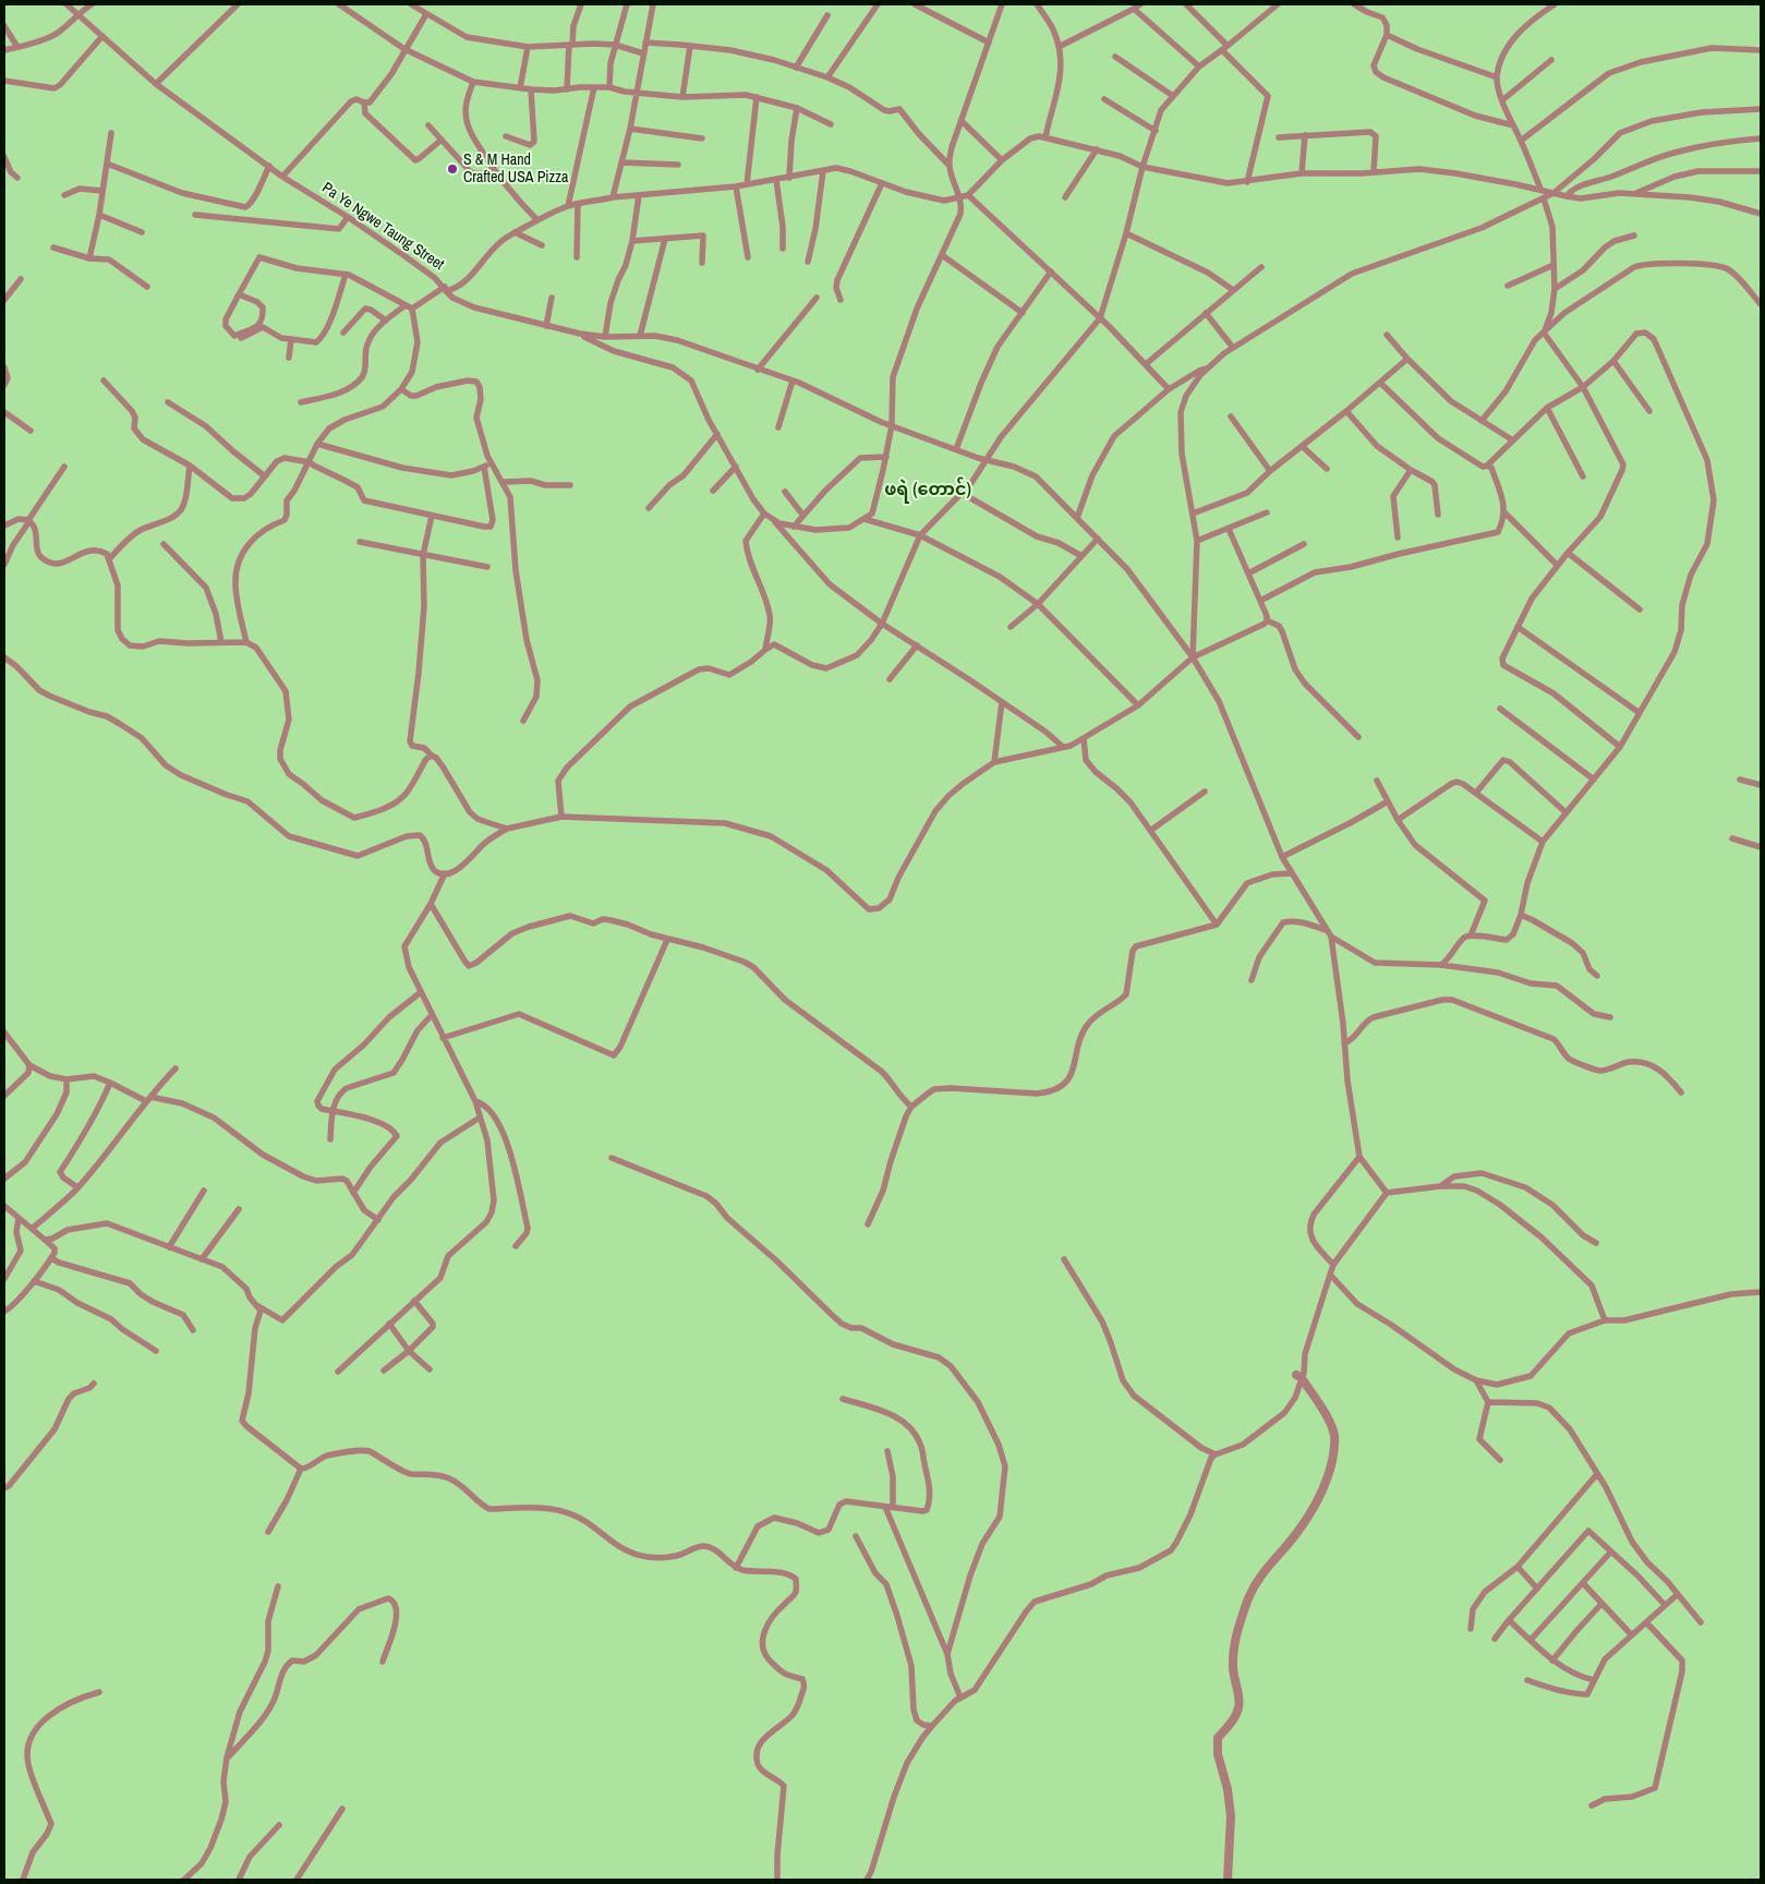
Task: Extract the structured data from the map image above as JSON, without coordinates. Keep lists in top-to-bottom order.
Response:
{
  "streets": {
    "street": ["Pa Ye Ngwe Taung Street"]
  },
  "districts": ["ဖရဲ (တောင်)"],
  "places": ["S & M Hand Crafted USA Pizza"]
}
